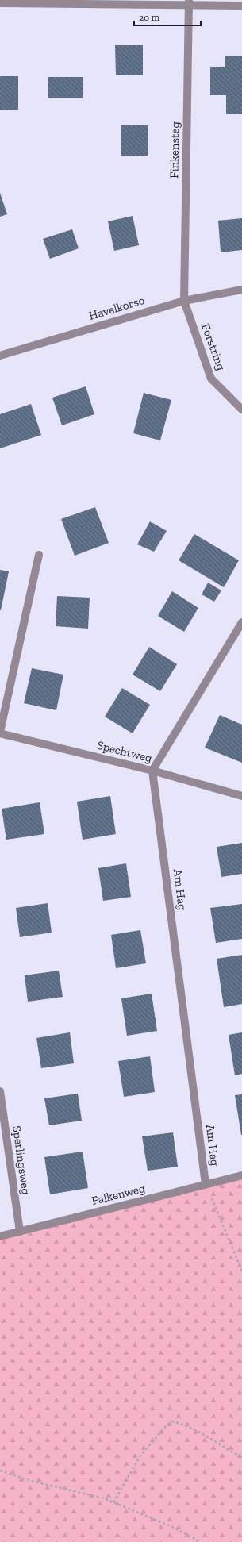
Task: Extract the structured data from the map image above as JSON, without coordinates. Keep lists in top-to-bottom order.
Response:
{
  "streets": {
    "street": [
      "Finkensteg",
      "Havelkorso",
      "Forstring",
      "Spechtweg",
      "Am Hag",
      "Sperlingsweg",
      "Falkenweg"
    ]
  },
  "crossings": [
    ["Finkensteg", "Havelkorso"],
    ["Finkensteg", "Forstring"],
    ["Havelkorso", "Forstring"],
    ["Spechtweg", "Am Hag"],
    ["Am Hag", "Falkenweg"],
    ["Sperlingsweg", "Falkenweg"]
  ],
  "scale_bar": "20 m"
}
